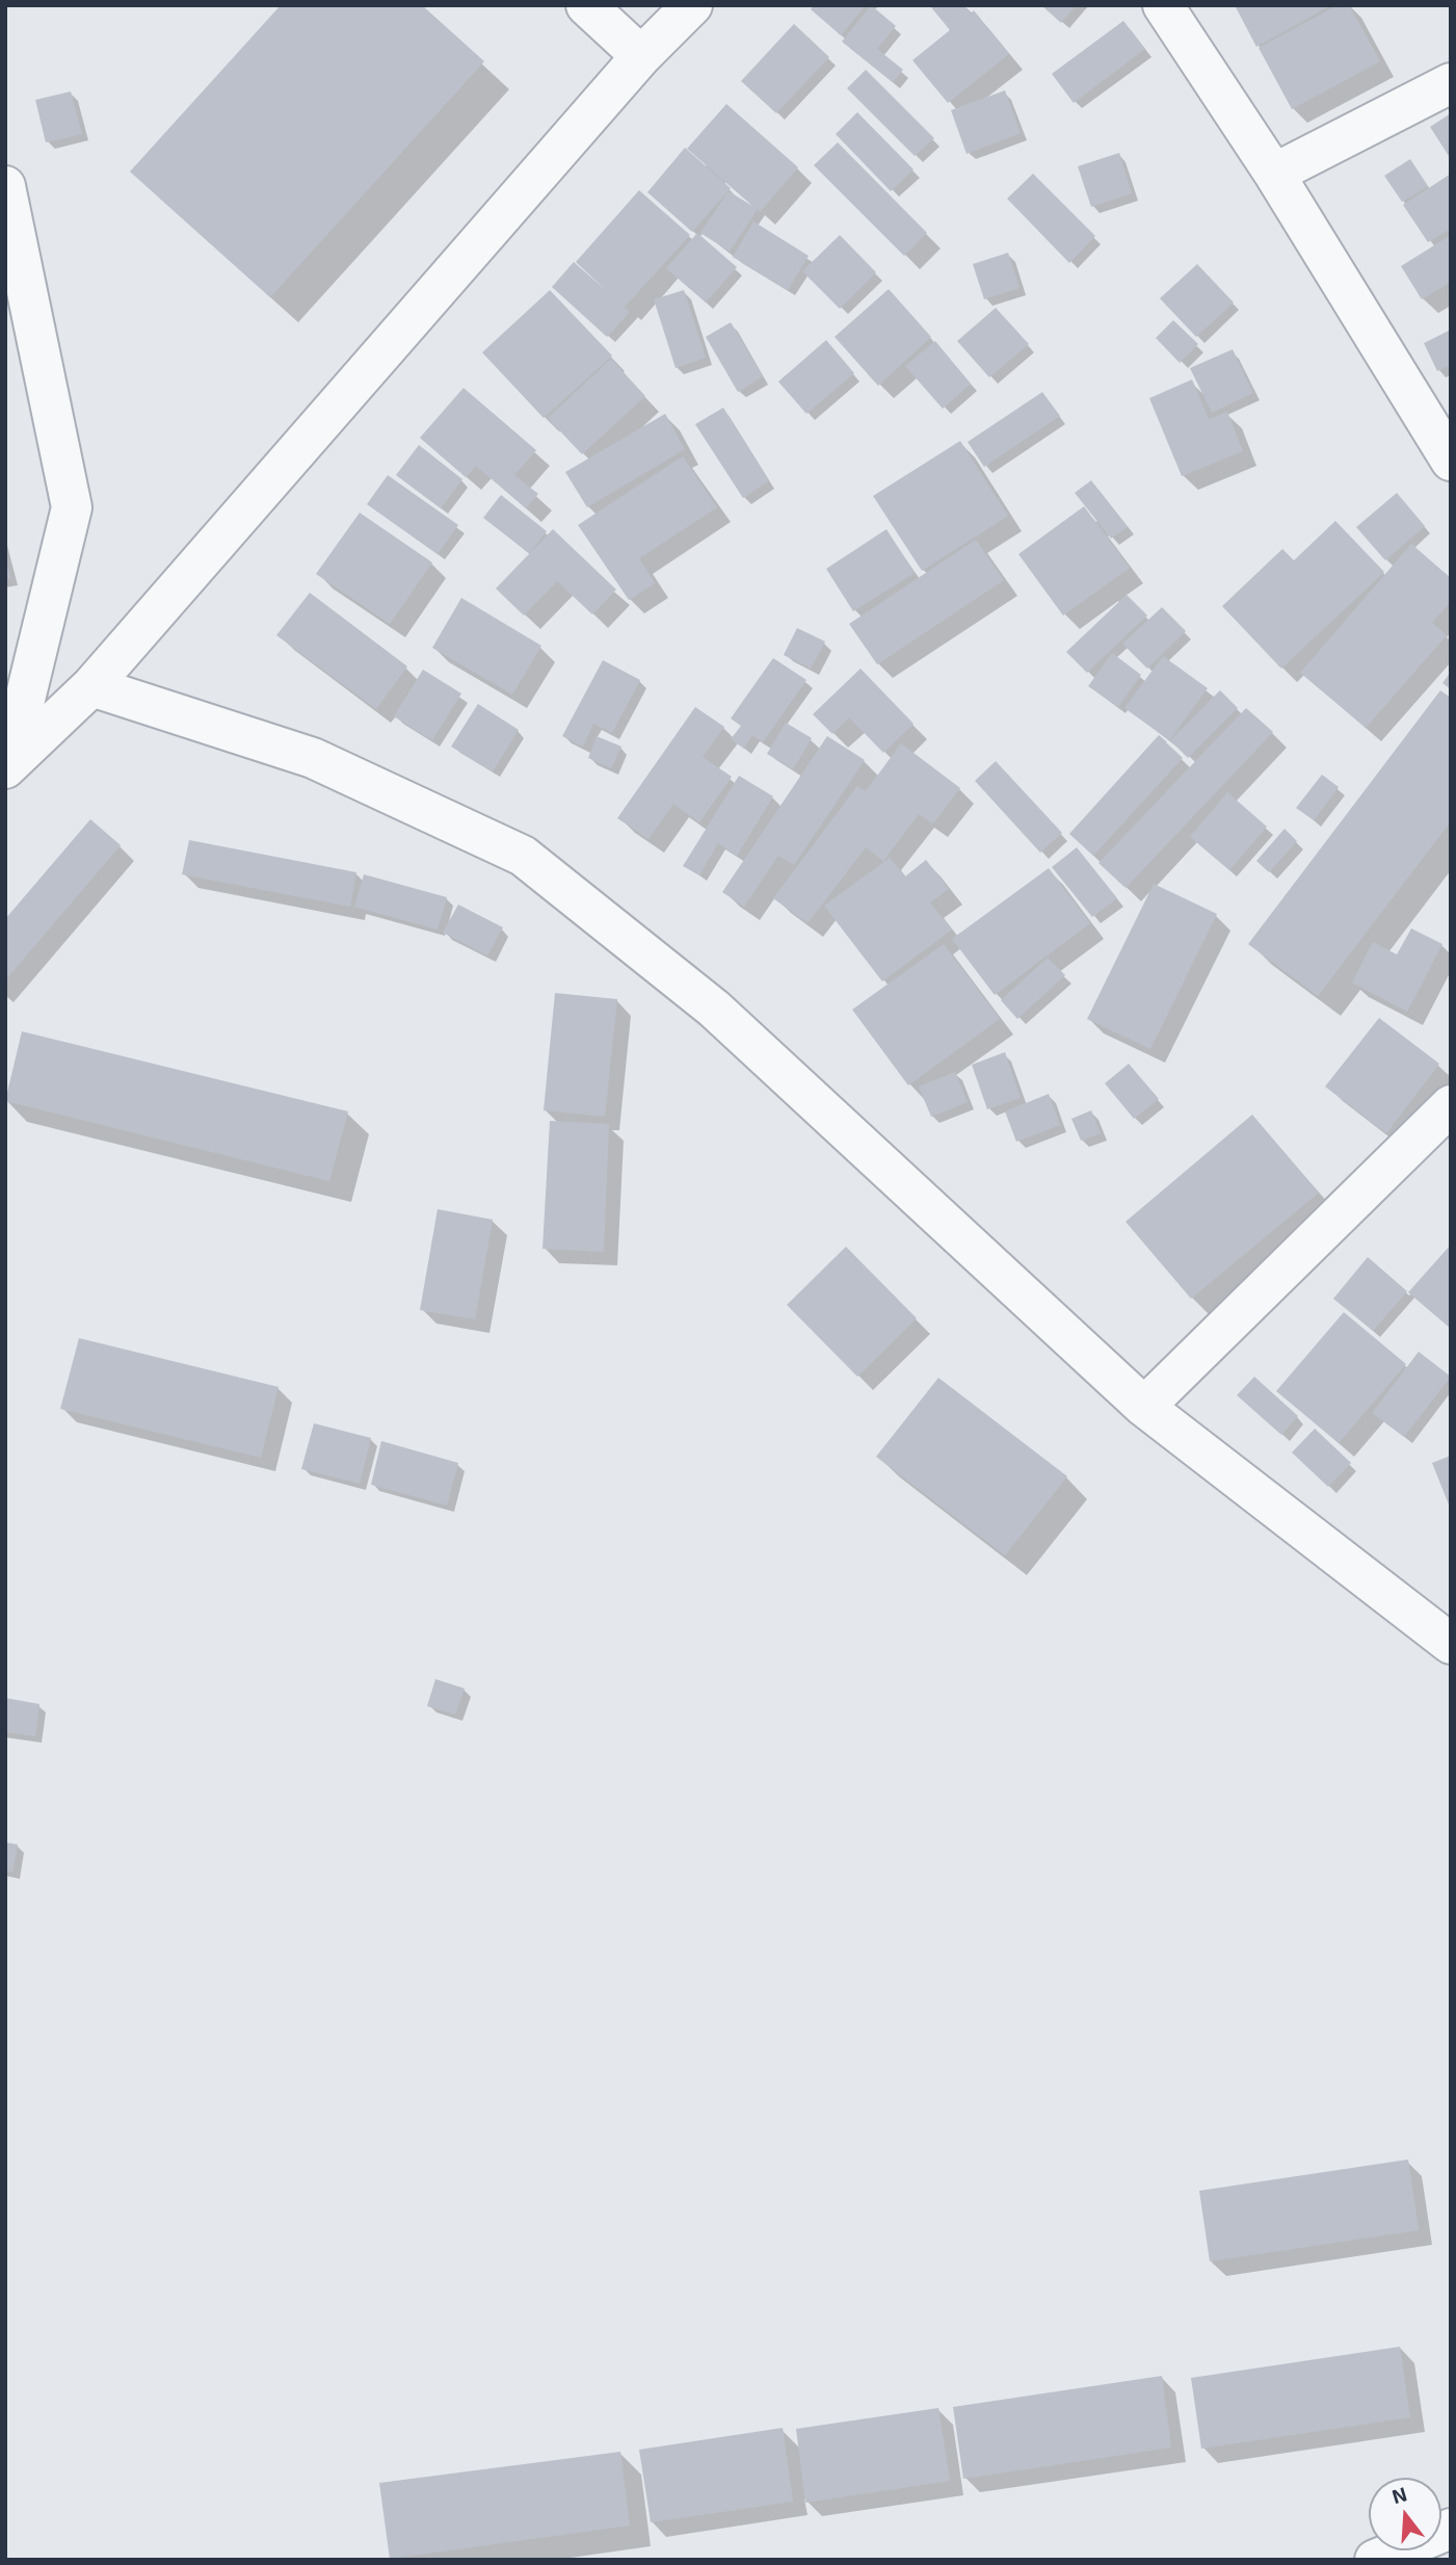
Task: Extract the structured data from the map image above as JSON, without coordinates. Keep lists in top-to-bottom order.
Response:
{
  "north": "top"
}
